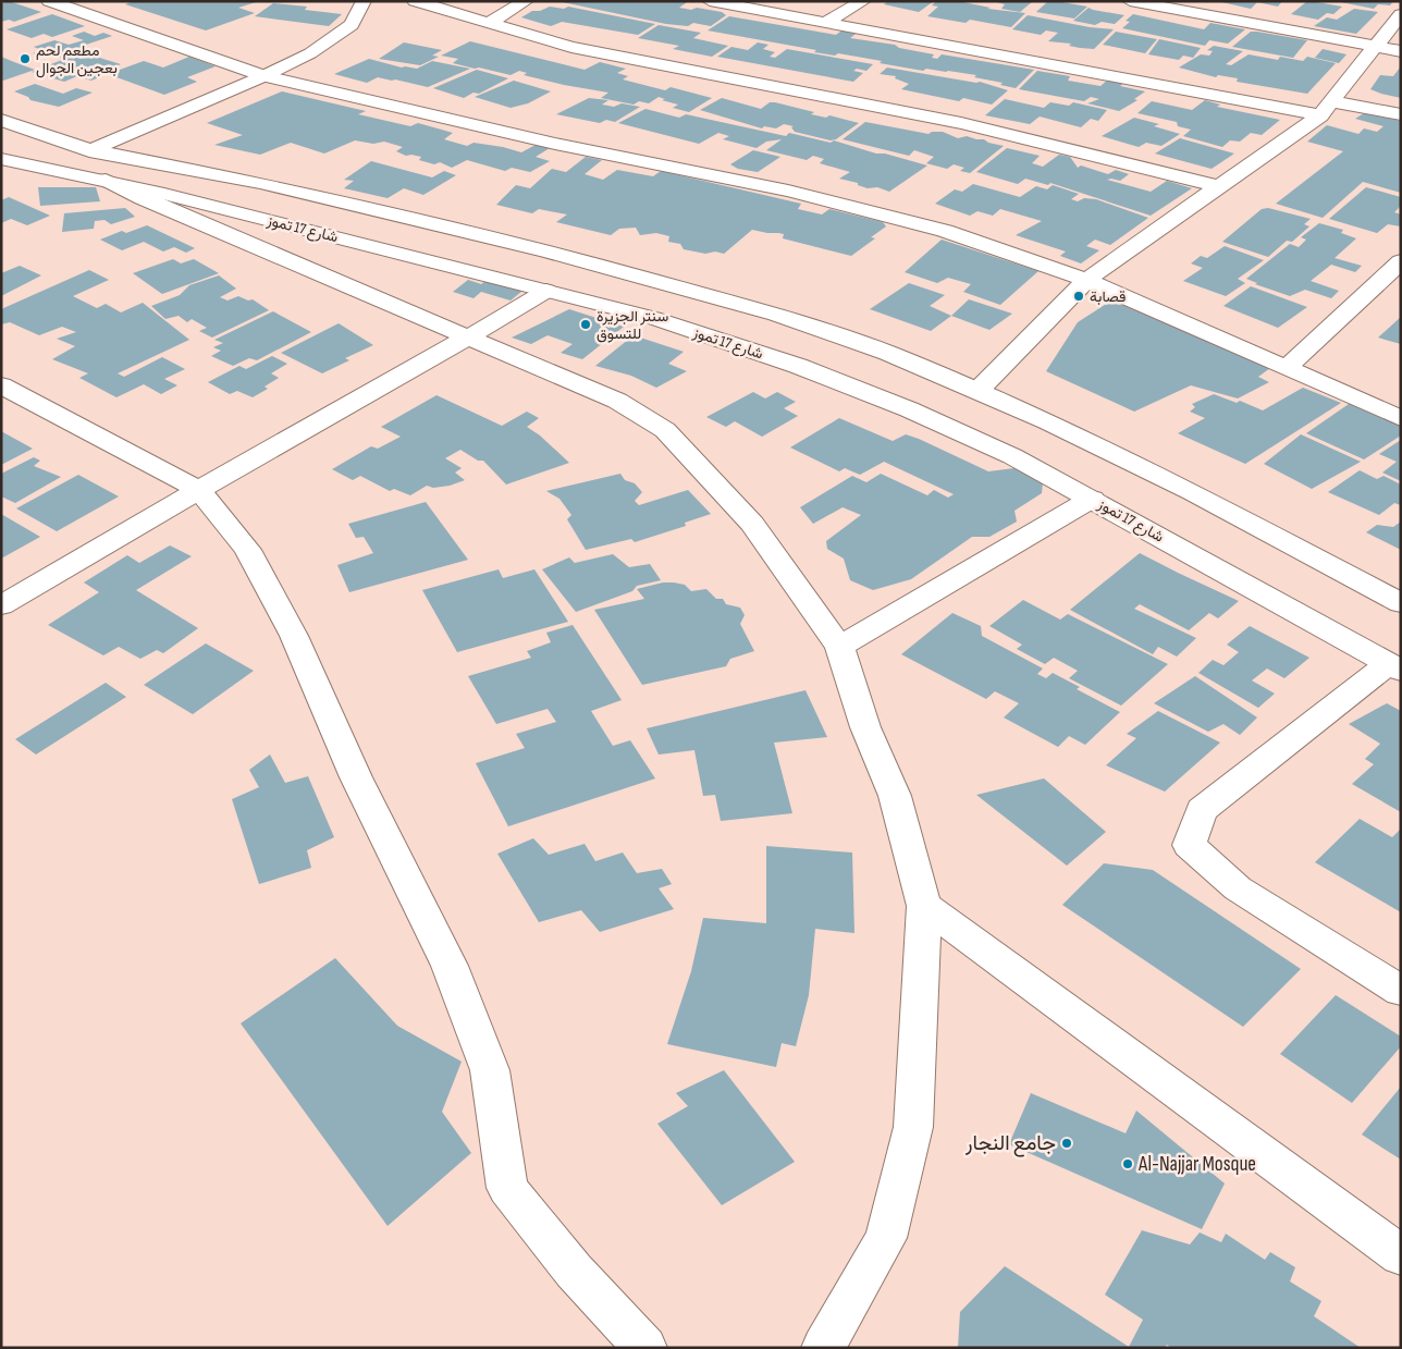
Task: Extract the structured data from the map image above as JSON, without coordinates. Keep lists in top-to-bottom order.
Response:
{
  "streets": {
    "street": ["شارع 17 تموز"]
  },
  "places": [
    "مطعم لحم بعجين الجوال",
    "قصابة",
    "سنتر الجزيرة للتسوق",
    "جامع النجار",
    "Al-Najjar Mosque"
  ]
}
